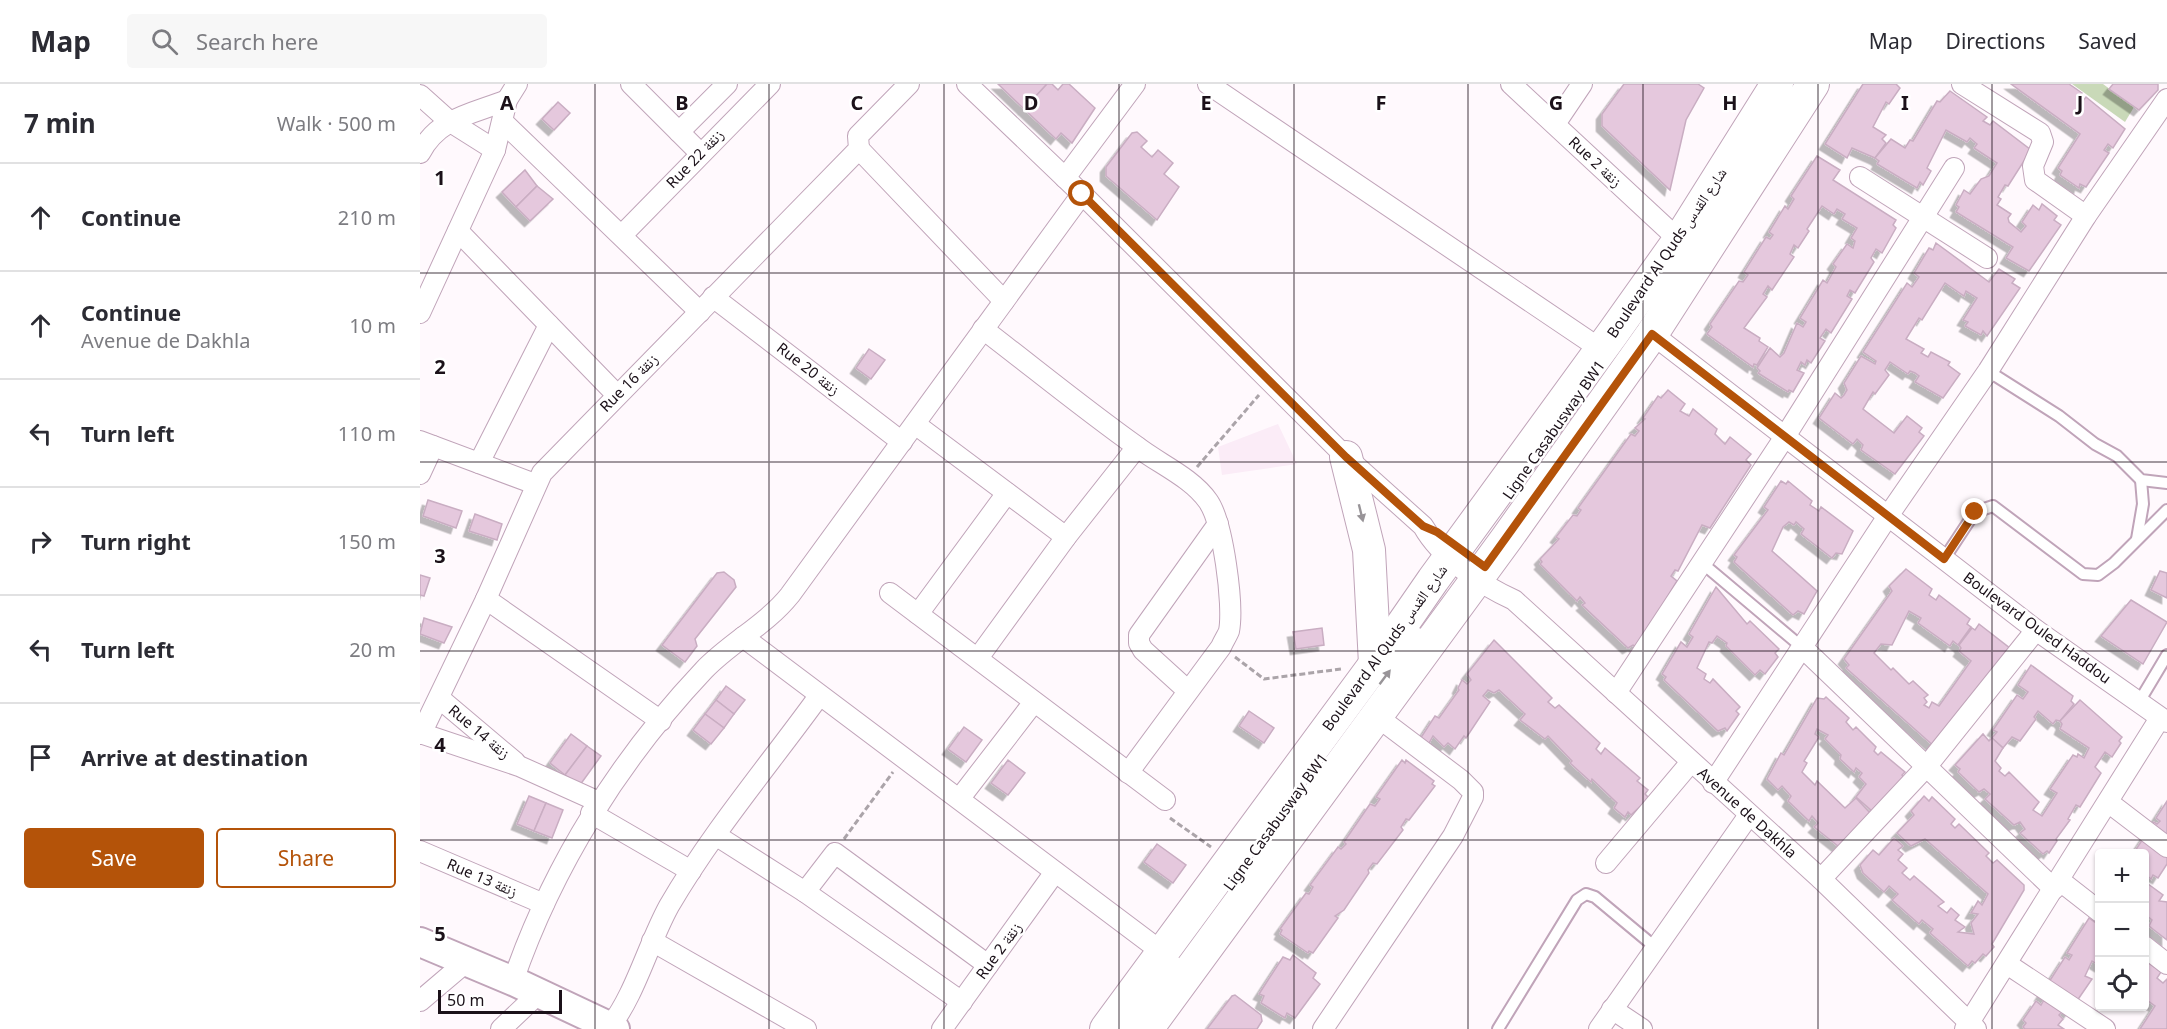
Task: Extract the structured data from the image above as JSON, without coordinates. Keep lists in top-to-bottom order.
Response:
{
  "streets": {
    "main road": ["Boulevard Al Quds شارع القدس"],
    "street": [
      "Rue 22 زنقة",
      "Rue 2 زنقة",
      "Rue 20 زنقة",
      "Rue 16 زنقة",
      "Boulevard Ouled Haddou",
      "Rue 14 زنقة",
      "Avenue de Dakhla",
      "Rue 13 زنقة"
    ],
    "lane": ["Ligne Casabusway BW1"]
  },
  "crossings": [
    ["Rue 2 زنقة", "Boulevard Al Quds شارع القدس"],
    ["Boulevard Al Quds شارع القدس", "Ligne Casabusway BW1"],
    ["Boulevard Al Quds شارع القدس", "Boulevard Ouled Haddou"],
    ["Boulevard Al Quds شارع القدس", "Avenue de Dakhla"],
    ["Rue 20 زنقة", "Rue 16 زنقة"],
    ["Rue 16 زنقة", "Rue 14 زنقة"],
    ["Ligne Casabusway BW1", "Avenue de Dakhla"]
  ],
  "scale_bar": "50 m",
  "page": {
    "header": "Map",
    "search": "Search here",
    "nav": ["Map", "Directions", "Saved"],
    "heading": ["7 min", "Walk · 500 m"],
    "list": [
      ["Continue", "210 m"],
      ["Continue", "Avenue de Dakhla", "10 m"],
      ["Turn left", "110 m"],
      ["Turn right", "150 m"],
      ["Turn left", "20 m"],
      "Arrive at destination"
    ],
    "buttons": ["Save", "Share"],
    "map_buttons": ["+", "−"],
    "scale": "50 m"
  },
  "grid": {
    "columns": [
      "A",
      "B",
      "C",
      "D",
      "E",
      "F",
      "G",
      "H",
      "I",
      "J"
    ],
    "rows": [
      "1",
      "2",
      "3",
      "4",
      "5"
    ]
  }
}
